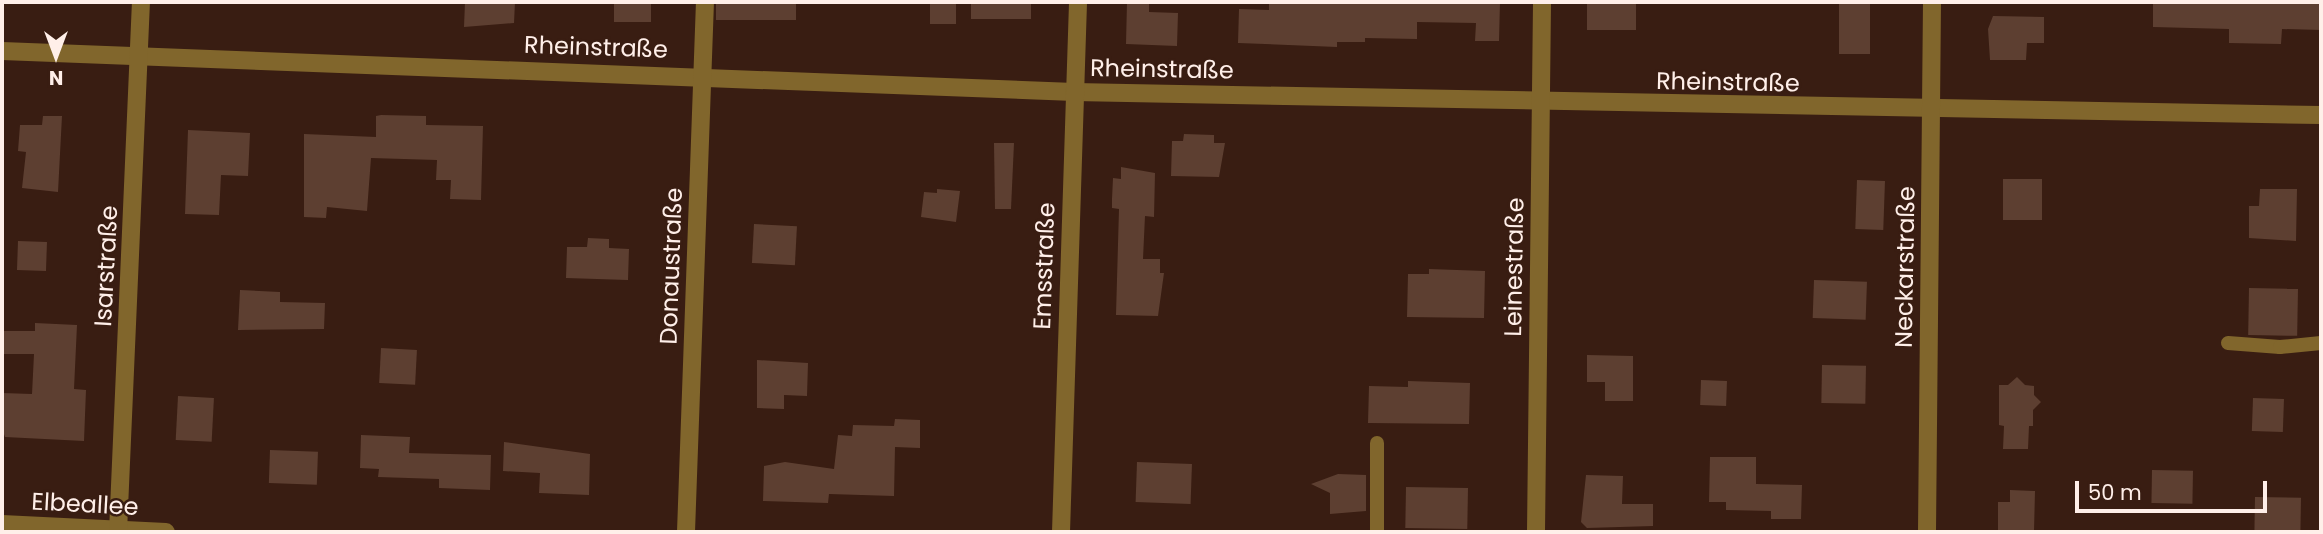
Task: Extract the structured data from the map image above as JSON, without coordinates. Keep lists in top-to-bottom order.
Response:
{
  "streets": {
    "street": [
      "Rheinstraße",
      "Isarstraße",
      "Donaustraße",
      "Emsstraße",
      "Leinestraße",
      "Neckarstraße",
      "Elbeallee"
    ]
  },
  "crossings": [
    ["Rheinstraße", "Isarstraße"],
    ["Rheinstraße", "Donaustraße"],
    ["Rheinstraße", "Emsstraße"],
    ["Rheinstraße", "Leinestraße"],
    ["Rheinstraße", "Neckarstraße"],
    ["Isarstraße", "Elbeallee"]
  ],
  "scale_bar": "50 m",
  "north": "bottom"
}
